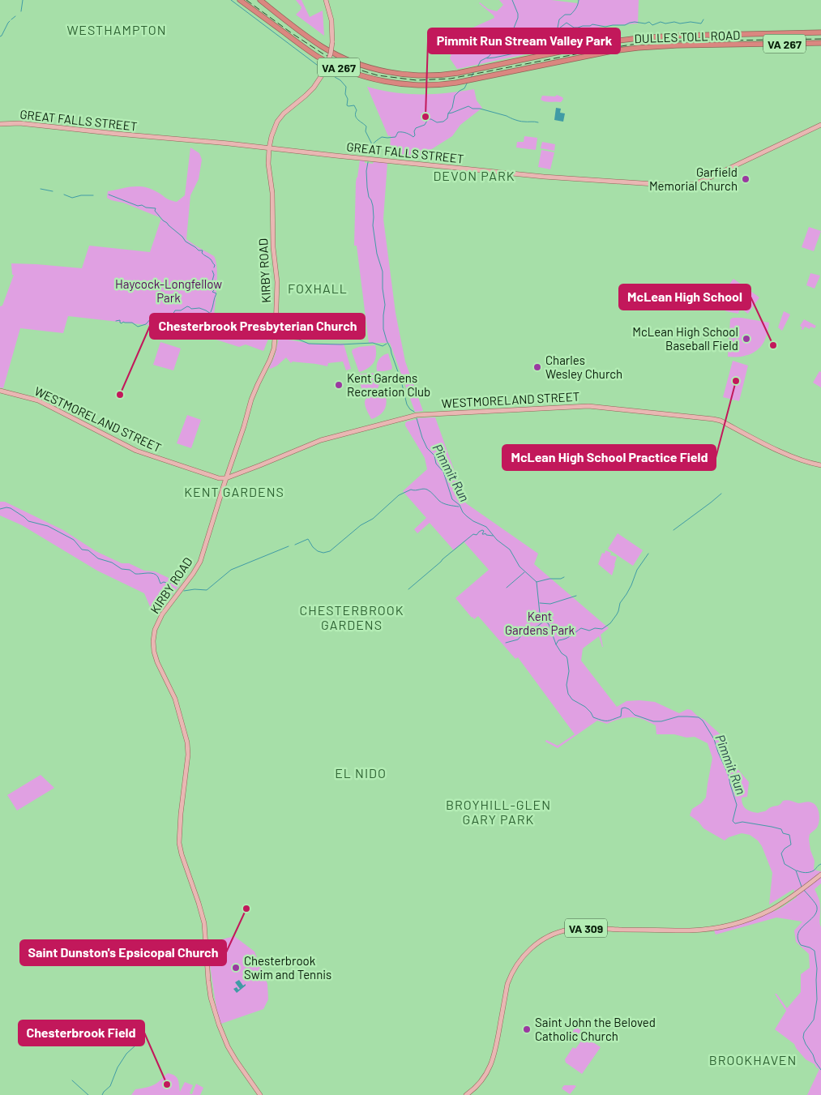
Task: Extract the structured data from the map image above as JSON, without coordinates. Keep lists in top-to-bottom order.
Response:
{
  "streets": {
    "highway": ["DULLES TOLL ROAD", "VA 267"],
    "main road": [
      "GREAT FALLS STREET",
      "KIRBY ROAD",
      "WESTMORELAND STREET",
      "VA 309"
    ]
  },
  "crossings": [
    ["GREAT FALLS STREET", "KIRBY ROAD"],
    ["KIRBY ROAD", "WESTMORELAND STREET"]
  ],
  "districts": [
    "WESTHAMPTON",
    "DEVON PARK",
    "FOXHALL",
    "KENT GARDENS",
    "CHESTERBROOK GARDENS",
    "EL NIDO",
    "BROYHILL-GLEN GARY PARK",
    "BROOKHAVEN"
  ],
  "water": ["Pimmit Run"],
  "parks": ["Haycock-Longfellow Park", "Kent Gardens Park"],
  "places": [
    "Pimmit Run Stream Valley Park",
    "Garfield Memorial Church",
    "McLean High School Baseball Field",
    "McLean High School",
    "Charles Wesley Church",
    "McLean High School Practice Field",
    "Kent Gardens Recreation Club",
    "Chesterbrook Presbyterian Church",
    "Saint Dunston's Epsicopal Church",
    "Chesterbrook Swim and Tennis",
    "Saint John the Beloved Catholic Church",
    "Chesterbrook Field"
  ]
}
